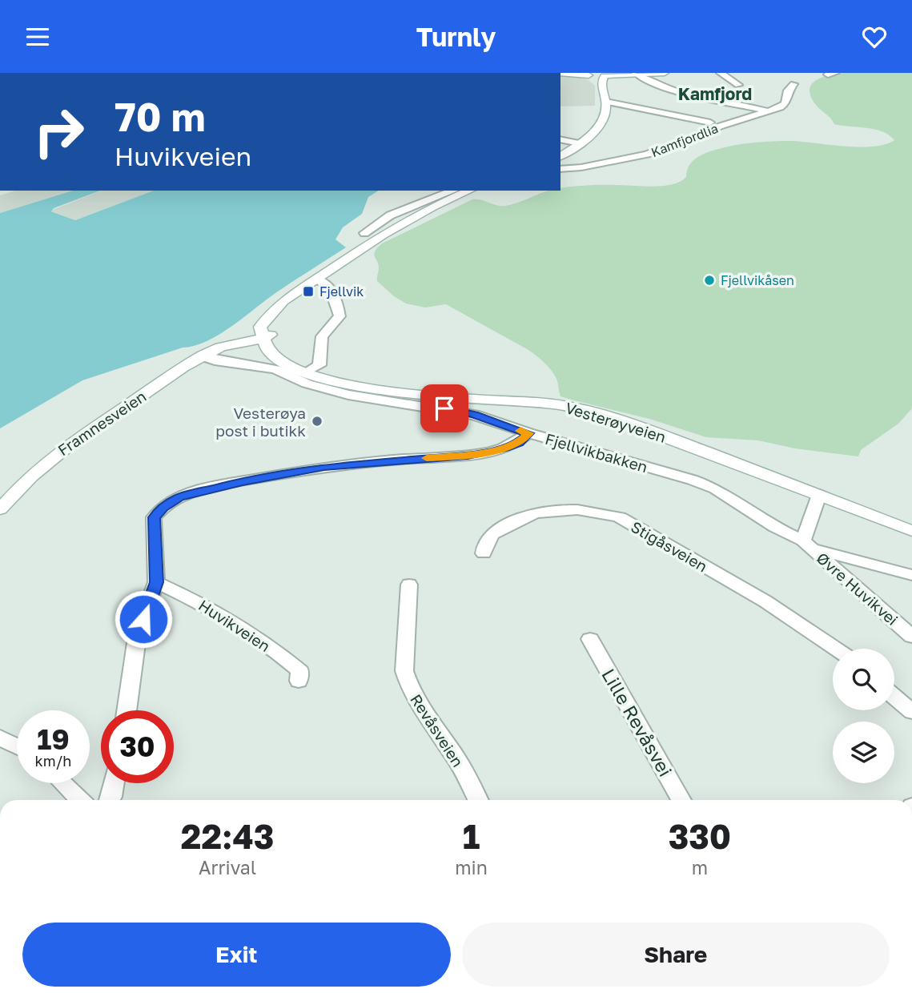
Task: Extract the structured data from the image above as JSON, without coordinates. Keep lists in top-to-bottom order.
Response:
{
  "streets": {
    "main road": ["Vesterøyveien", "Framnesveien"],
    "street": [
      "Kamfjordlia",
      "Fjellvikbakken",
      "Stigåsveien",
      "Øvre Huvikvei",
      "Huvikveien",
      "Lille Revåsvei",
      "Revåsveien"
    ]
  },
  "crossings": [
    ["Vesterøyveien", "Framnesveien"],
    ["Framnesveien", "Fjellvikbakken"],
    ["Fjellvikbakken", "Øvre Huvikvei"]
  ],
  "districts": ["Kamfjord"],
  "places": {
    "other": ["Fjellvikåsen", "Vesterøya post i butikk"],
    "transit": ["Fjellvik"]
  },
  "page": {
    "header": "Turnly",
    "turn": ["70 m", "Huvikveien"],
    "speed": "19 km/h",
    "limit": "30",
    "eta": [
      "22:43",
      "Arrival",
      "1",
      "min",
      "330",
      "m"
    ],
    "buttons": ["Exit", "Share"]
  }
}
